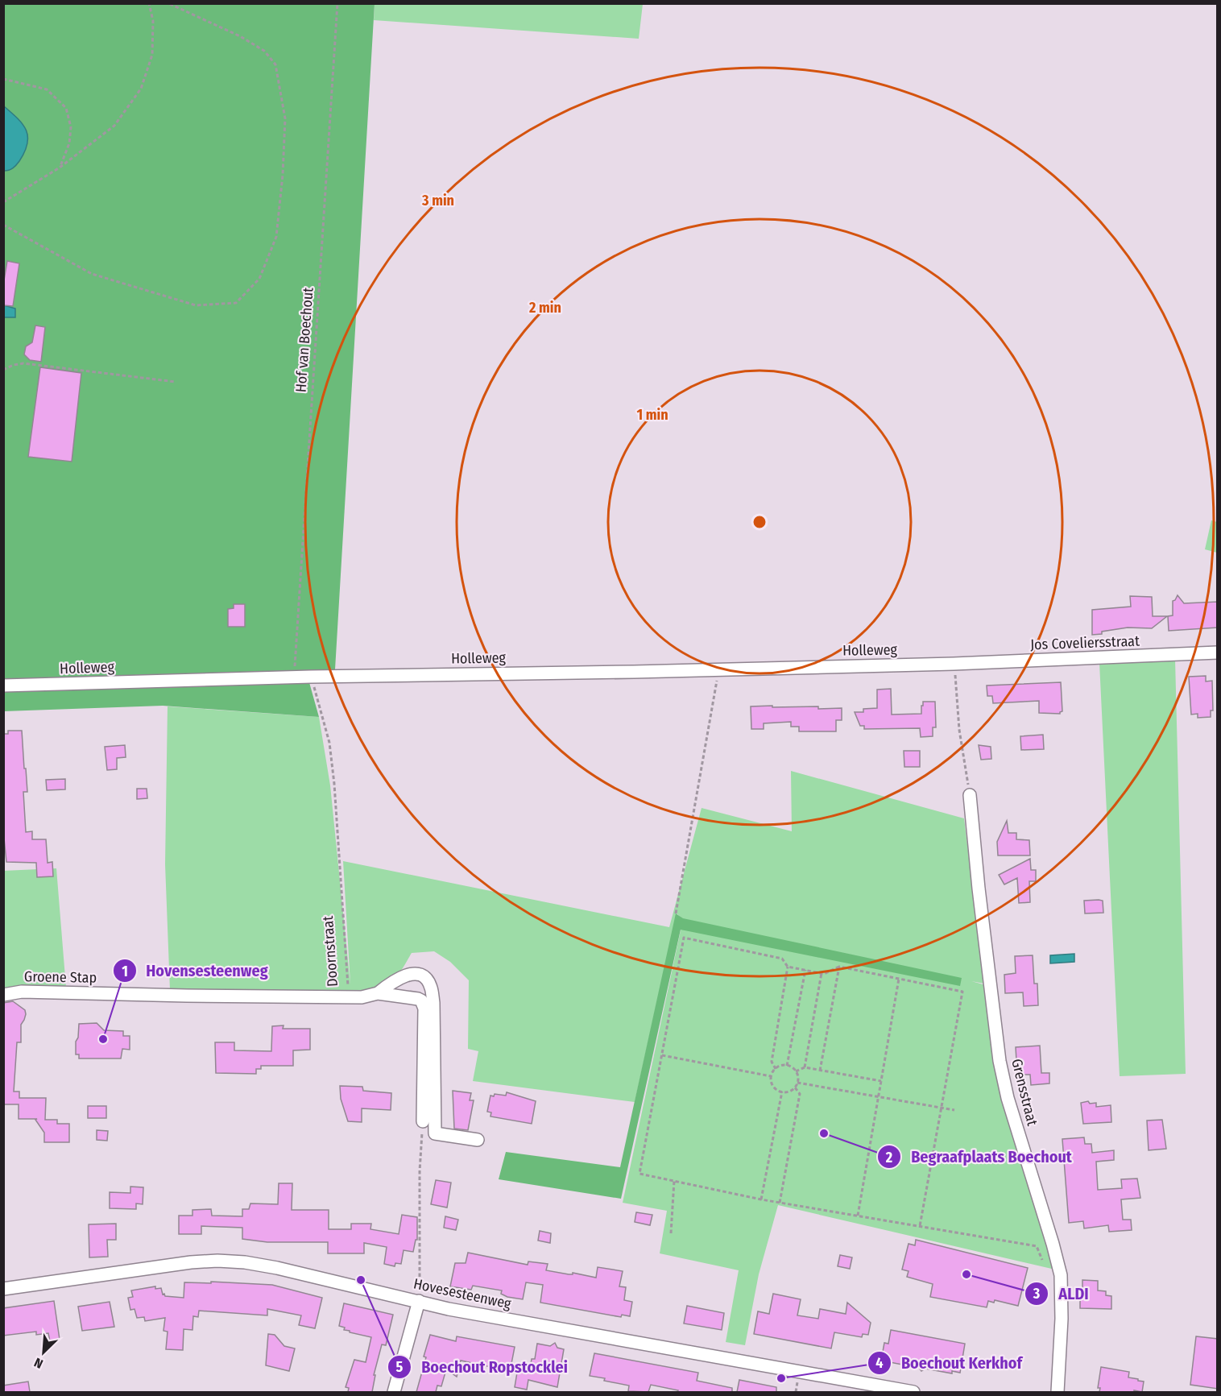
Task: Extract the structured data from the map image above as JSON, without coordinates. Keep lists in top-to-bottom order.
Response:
{
  "streets": {
    "street": [
      "Jos Coveliersstraat",
      "Holleweg",
      "Doornstraat",
      "Groene Stap",
      "Grensstraat",
      "Hovesesteenweg"
    ],
    "path": ["Hof van Boechout"]
  },
  "crossings": [
    ["Hof van Boechout", "Holleweg"],
    ["Jos Coveliersstraat", "Holleweg"],
    ["Holleweg", "Doornstraat"],
    ["Doornstraat", "Groene Stap"]
  ],
  "places": [
    "Hovensesteenweg",
    "Begraafplaats Boechout",
    "ALDI",
    "Boechout Ropstocklei",
    "Boechout Kerkhof"
  ],
  "north": "bottom left",
  "rings": ["3 min", "2 min", "1 min"]
}
